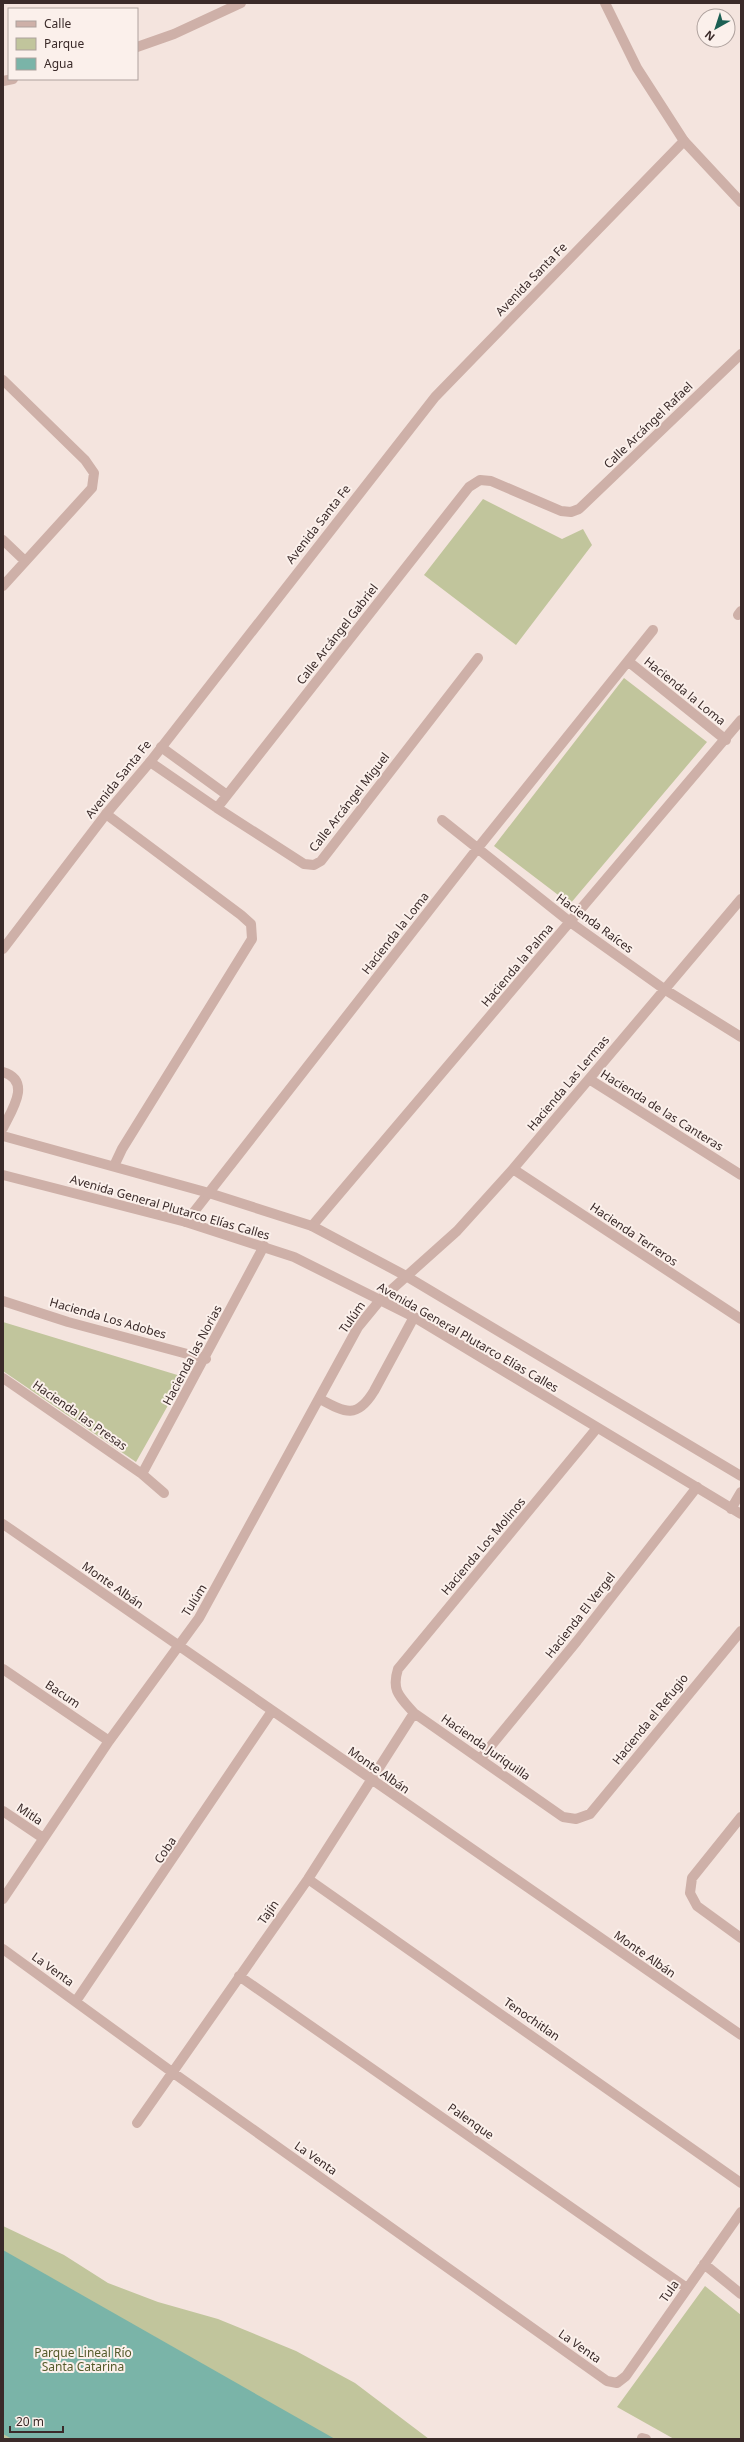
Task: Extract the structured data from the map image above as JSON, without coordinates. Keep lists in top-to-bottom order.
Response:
{
  "streets": {
    "street": [
      "Avenida Santa Fe",
      "Calle Arcángel Rafael",
      "Calle Arcángel Gabriel",
      "Hacienda la Loma",
      "Calle Arcángel Miguel",
      "Hacienda Raíces",
      "Hacienda la Palma",
      "Hacienda Las Lermas",
      "Hacienda de las Canteras",
      "Avenida General Plutarco Elías Calles",
      "Hacienda Terreros",
      "Tulúm",
      "Hacienda Los Adobes",
      "Hacienda las Norias",
      "Hacienda las Presas",
      "Hacienda Los Molinos",
      "Monte Albán",
      "Hacienda El Vergel",
      "Bacum",
      "Hacienda el Refugio",
      "Hacienda Juriquilla",
      "Mitla",
      "Coba",
      "Tajín",
      "La Venta",
      "Tenochitlan",
      "Palenque",
      "Tula"
    ]
  },
  "crossings": [
    ["Avenida Santa Fe", "Calle Arcángel Miguel"],
    ["Calle Arcángel Rafael", "Calle Arcángel Gabriel"],
    ["Calle Arcángel Gabriel", "Calle Arcángel Miguel"],
    ["Hacienda la Loma", "Hacienda Raíces"],
    ["Hacienda la Loma", "Hacienda la Palma"],
    ["Hacienda la Loma", "Avenida General Plutarco Elías Calles"],
    ["Hacienda Raíces", "Hacienda la Palma"],
    ["Hacienda Raíces", "Hacienda Las Lermas"],
    ["Hacienda la Palma", "Avenida General Plutarco Elías Calles"],
    ["Hacienda Las Lermas", "Hacienda de las Canteras"],
    ["Hacienda Las Lermas", "Avenida General Plutarco Elías Calles"],
    ["Hacienda Las Lermas", "Hacienda Terreros"],
    ["Hacienda Las Lermas", "Tulúm"],
    ["Avenida General Plutarco Elías Calles", "Tulúm"],
    ["Avenida General Plutarco Elías Calles", "Hacienda las Norias"],
    ["Avenida General Plutarco Elías Calles", "Hacienda Los Molinos"],
    ["Avenida General Plutarco Elías Calles", "Hacienda El Vergel"],
    ["Tulúm", "Monte Albán"],
    ["Tulúm", "Bacum"],
    ["Tulúm", "Mitla"],
    ["Hacienda Los Adobes", "Hacienda las Norias"],
    ["Hacienda las Norias", "Hacienda las Presas"],
    ["Hacienda Los Molinos", "Hacienda Juriquilla"],
    ["Monte Albán", "Coba"],
    ["Monte Albán", "Tajín"],
    ["Hacienda El Vergel", "Hacienda Juriquilla"],
    ["Hacienda el Refugio", "Hacienda Juriquilla"],
    ["Hacienda Juriquilla", "Tajín"],
    ["Coba", "La Venta"],
    ["Tajín", "La Venta"],
    ["Tajín", "Tenochitlan"],
    ["Tajín", "Palenque"],
    ["La Venta", "Tula"],
    ["Palenque", "Tula"]
  ],
  "parks": ["Parque Lineal Río Santa Catarina"],
  "legend": ["Calle", "Parque", "Agua"],
  "scale_bar": "20 m",
  "north": "bottom left"
}
